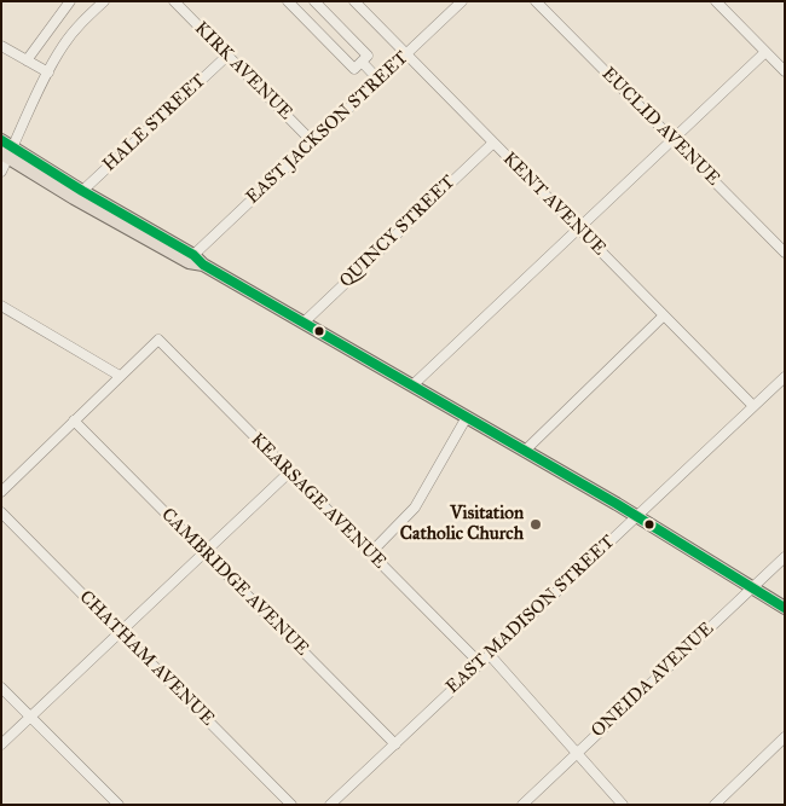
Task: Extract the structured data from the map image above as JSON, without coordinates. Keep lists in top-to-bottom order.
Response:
{
  "streets": {
    "street": [
      "KIRK AVENUE",
      "HALE STREET",
      "EUCLID AVENUE",
      "EAST JACKSON STREET",
      "KENT AVENUE",
      "QUINCY STREET",
      "KEARSAGE AVENUE",
      "CAMBRIDGE AVENUE",
      "EAST MADISON STREET",
      "CHATHAM AVENUE",
      "ONEIDA AVENUE"
    ]
  },
  "crossings": [
    ["KIRK AVENUE", "HALE STREET"],
    ["KIRK AVENUE", "EAST JACKSON STREET"],
    ["EAST JACKSON STREET", "KENT AVENUE"],
    ["KENT AVENUE", "QUINCY STREET"],
    ["KENT AVENUE", "EAST MADISON STREET"],
    ["KEARSAGE AVENUE", "EAST MADISON STREET"],
    ["CAMBRIDGE AVENUE", "EAST MADISON STREET"]
  ],
  "places": ["Visitation Catholic Church"]
}
